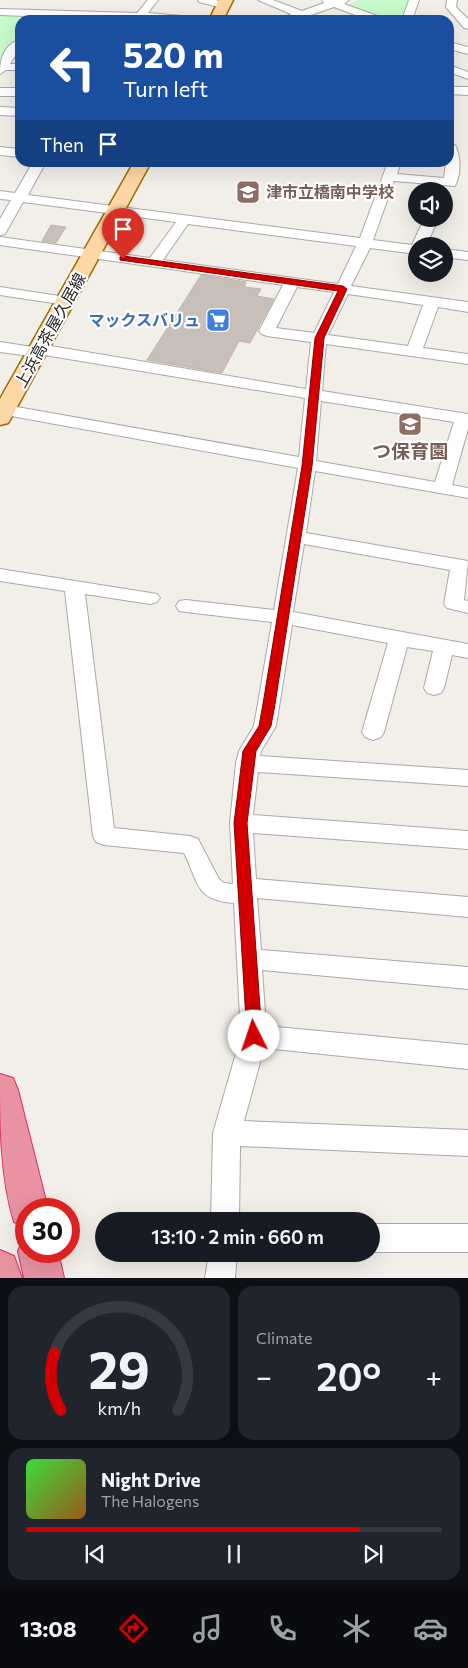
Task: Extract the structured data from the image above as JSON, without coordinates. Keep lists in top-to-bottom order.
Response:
{
  "streets": {
    "main road": ["上浜高茶屋久居線"]
  },
  "places": {
    "school or university": ["津市立橋南中学校", "つ保育園"],
    "supermarket": ["マックスバリュ"]
  },
  "page": {
    "turn": ["520 m", "Turn left"],
    "then": "Then",
    "limit": "30",
    "trip": "13:10 · 2 min · 660 m",
    "tile": "Climate",
    "heat": ["−", "20°", "+"],
    "song": ["Night Drive", "The Halogens"],
    "tabs": "13:08",
    "gauge": ["29", "km/h"]
  }
}
